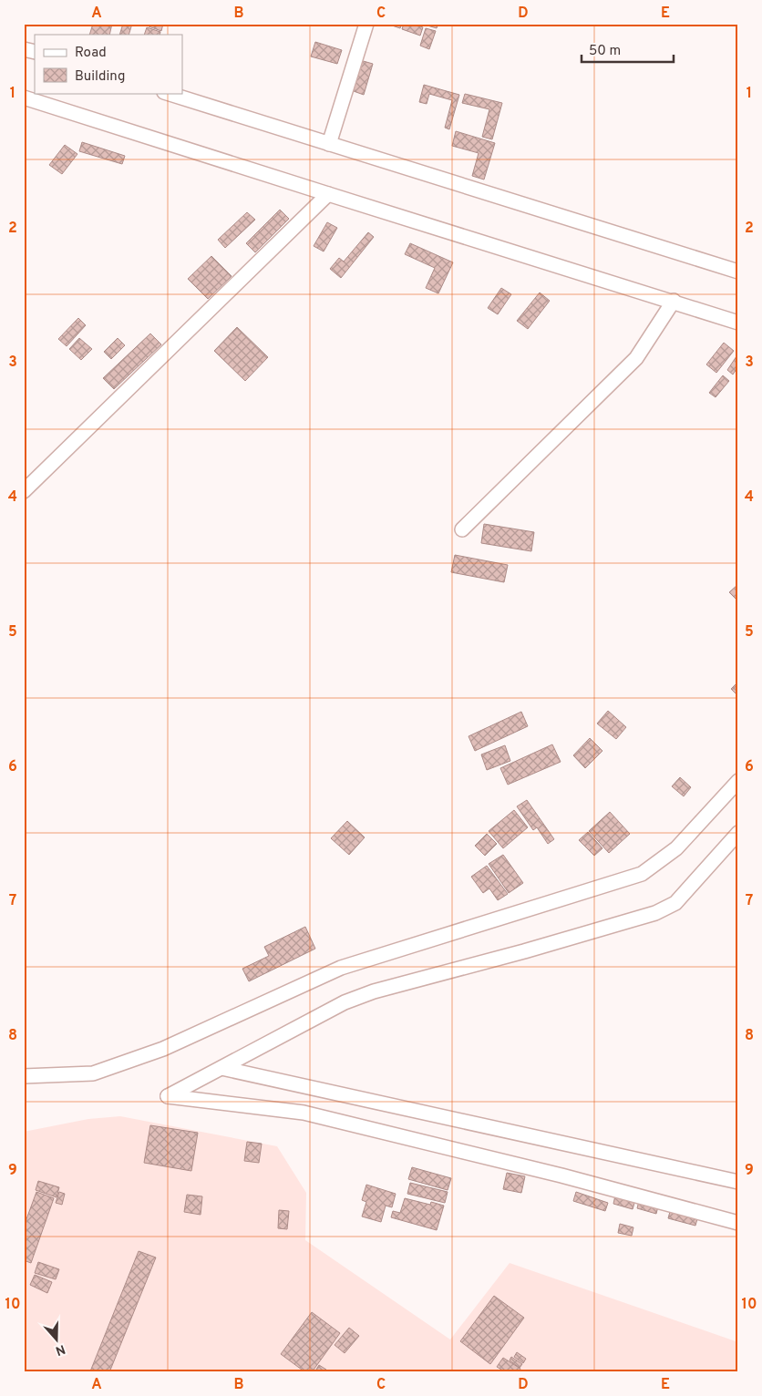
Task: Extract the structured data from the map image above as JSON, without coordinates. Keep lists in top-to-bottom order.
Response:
{
  "legend": ["Road", "Building"],
  "scale_bar": "50 m",
  "north": "bottom",
  "grid": {
    "columns": [
      "A",
      "B",
      "C",
      "D",
      "E"
    ],
    "rows": [
      "1",
      "2",
      "3",
      "4",
      "5",
      "6",
      "7",
      "8",
      "9",
      "10"
    ]
  }
}
